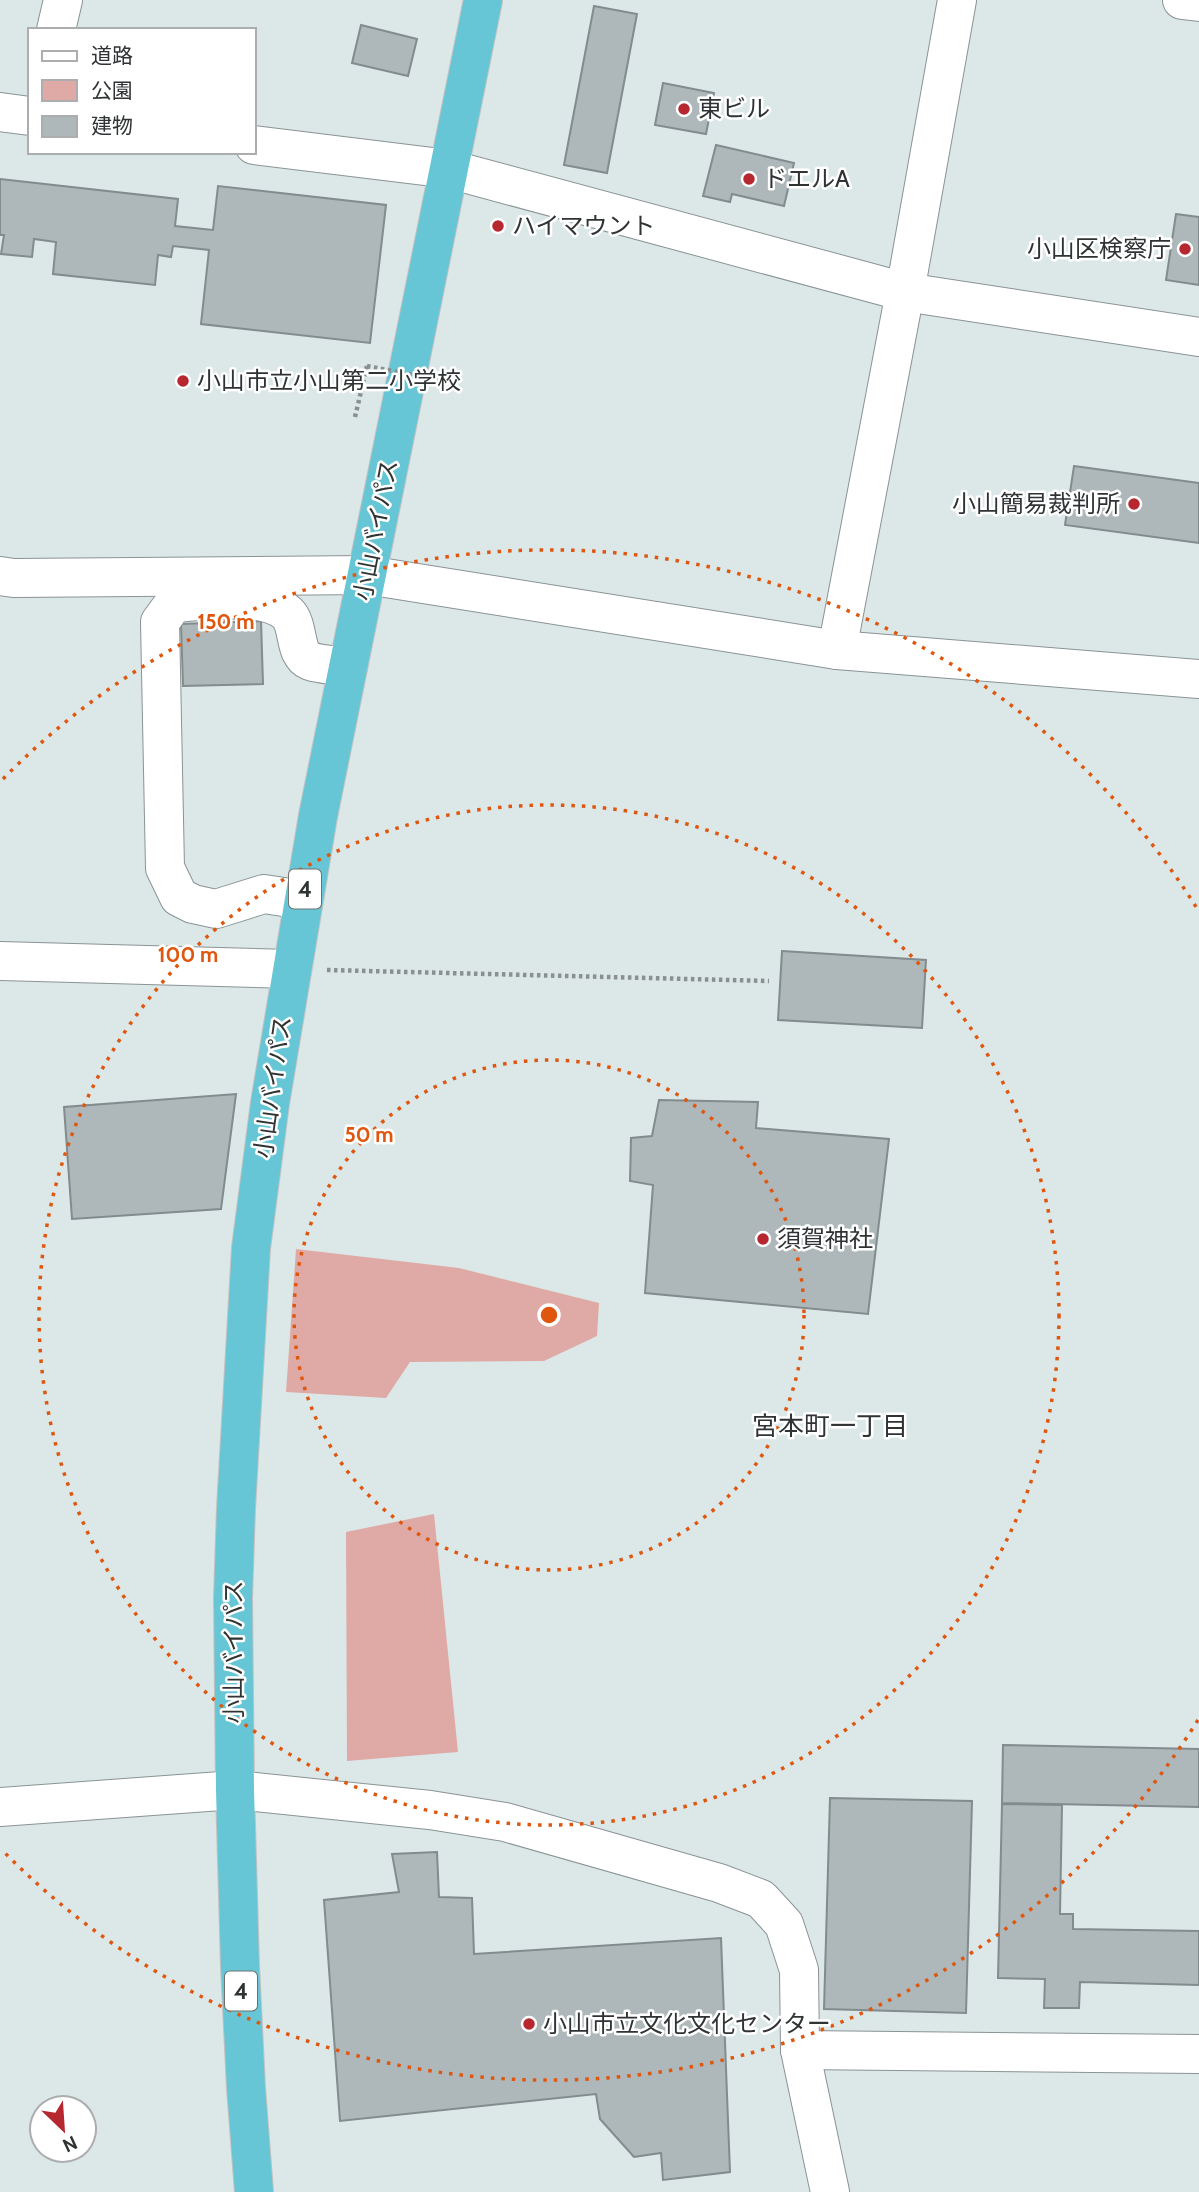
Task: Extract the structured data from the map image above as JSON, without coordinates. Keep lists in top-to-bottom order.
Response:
{
  "streets": {
    "highway": ["小山バイパス", "4"]
  },
  "districts": ["宮本町一丁目"],
  "places": [
    "東ビル",
    "ドエルA",
    "ハイマウント",
    "小山区検察庁",
    "小山市立小山第二小学校",
    "小山簡易裁判所",
    "須賀神社",
    "小山市立文化文化センター"
  ],
  "legend": ["道路", "公園", "建物"],
  "north": "bottom right",
  "rings": ["150 m", "100 m", "50 m"]
}
